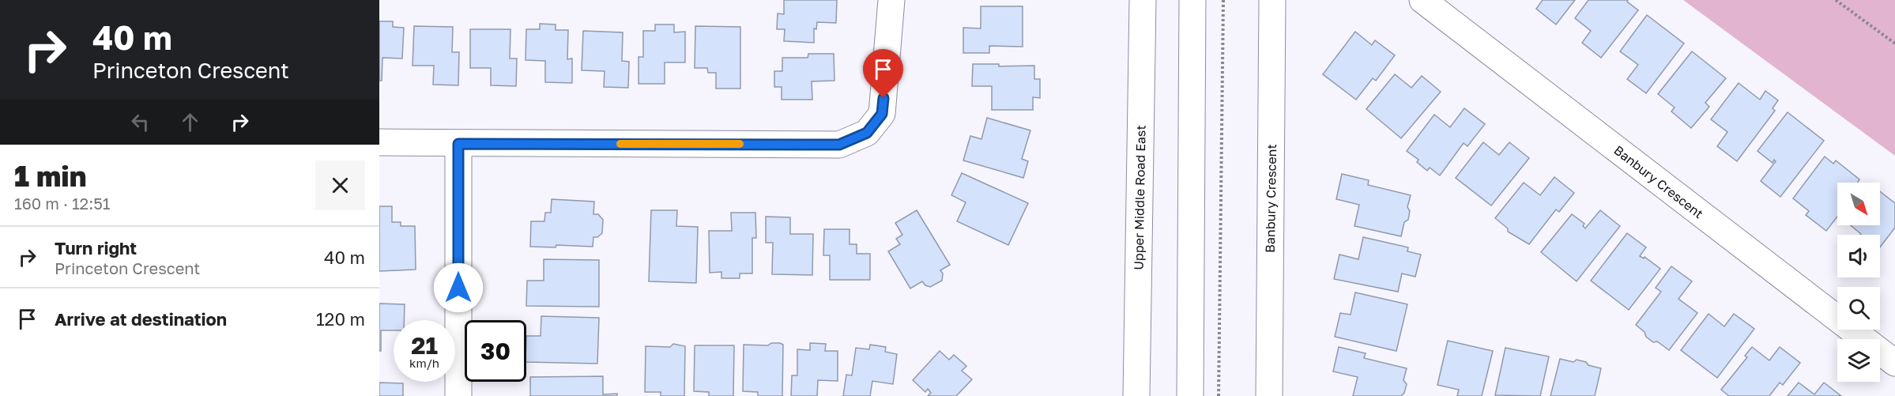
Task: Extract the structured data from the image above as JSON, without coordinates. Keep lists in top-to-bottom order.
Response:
{
  "streets": {
    "street": ["Banbury Crescent", "Upper Middle Road East"]
  },
  "north": "bottom right",
  "page": {
    "turn": ["40 m", "Princeton Crescent"],
    "heading": ["1 min", "160 m · 12:51"],
    "list": [
      {
        "name": "Turn right",
        "note": "Princeton Crescent",
        "value": "40 m"
      },
      {
        "name": "Arrive at destination",
        "value": "120 m"
      }
    ],
    "speed": "21 km/h",
    "limit": "30"
  }
}
